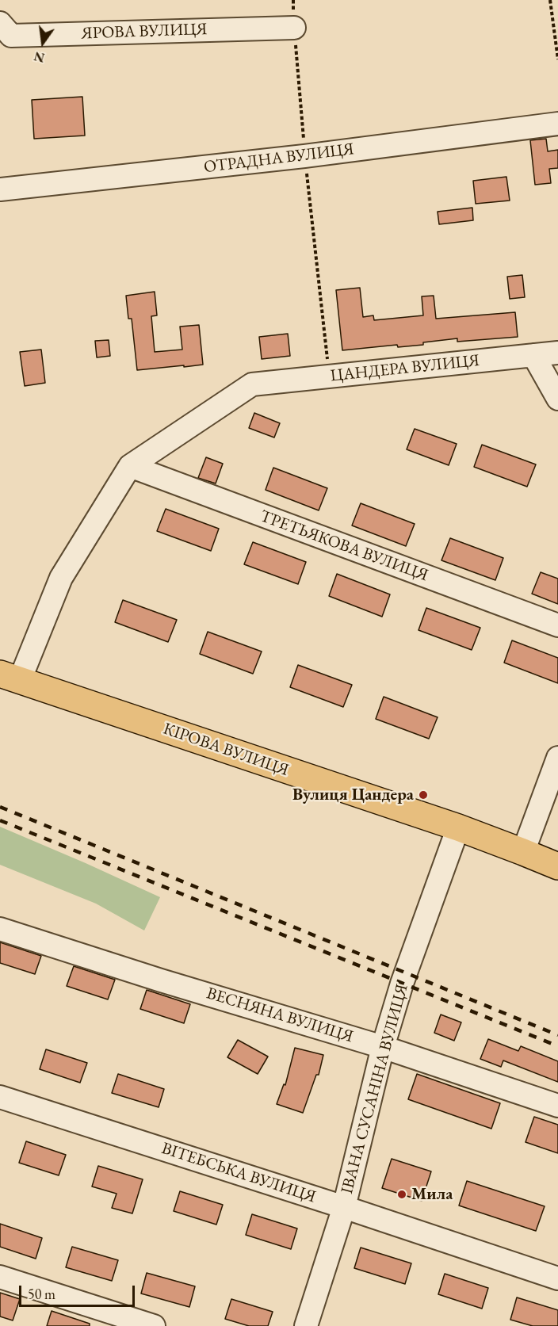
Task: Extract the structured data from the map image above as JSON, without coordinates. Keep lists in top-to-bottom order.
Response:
{
  "streets": {
    "main road": ["КІРОВА ВУЛИЦЯ"],
    "street": [
      "ЯРОВА ВУЛИЦЯ",
      "ОТРАДНА ВУЛИЦЯ",
      "ЦАНДЕРА ВУЛИЦЯ",
      "ТРЕТЬЯКОВА ВУЛИЦЯ",
      "ВЕСНЯНА ВУЛИЦЯ",
      "ІВАНА СУСАНІНА ВУЛИЦЯ",
      "ВІТЕБСЬКА ВУЛИЦЯ"
    ]
  },
  "crossings": [
    ["ЦАНДЕРА ВУЛИЦЯ", "ТРЕТЬЯКОВА ВУЛИЦЯ"],
    ["КІРОВА ВУЛИЦЯ", "ІВАНА СУСАНІНА ВУЛИЦЯ"],
    ["ВЕСНЯНА ВУЛИЦЯ", "ІВАНА СУСАНІНА ВУЛИЦЯ"],
    ["ІВАНА СУСАНІНА ВУЛИЦЯ", "ВІТЕБСЬКА ВУЛИЦЯ"]
  ],
  "places": ["Вулиця Цандера", "Мила"],
  "scale_bar": "50 m",
  "north": "bottom"
}
